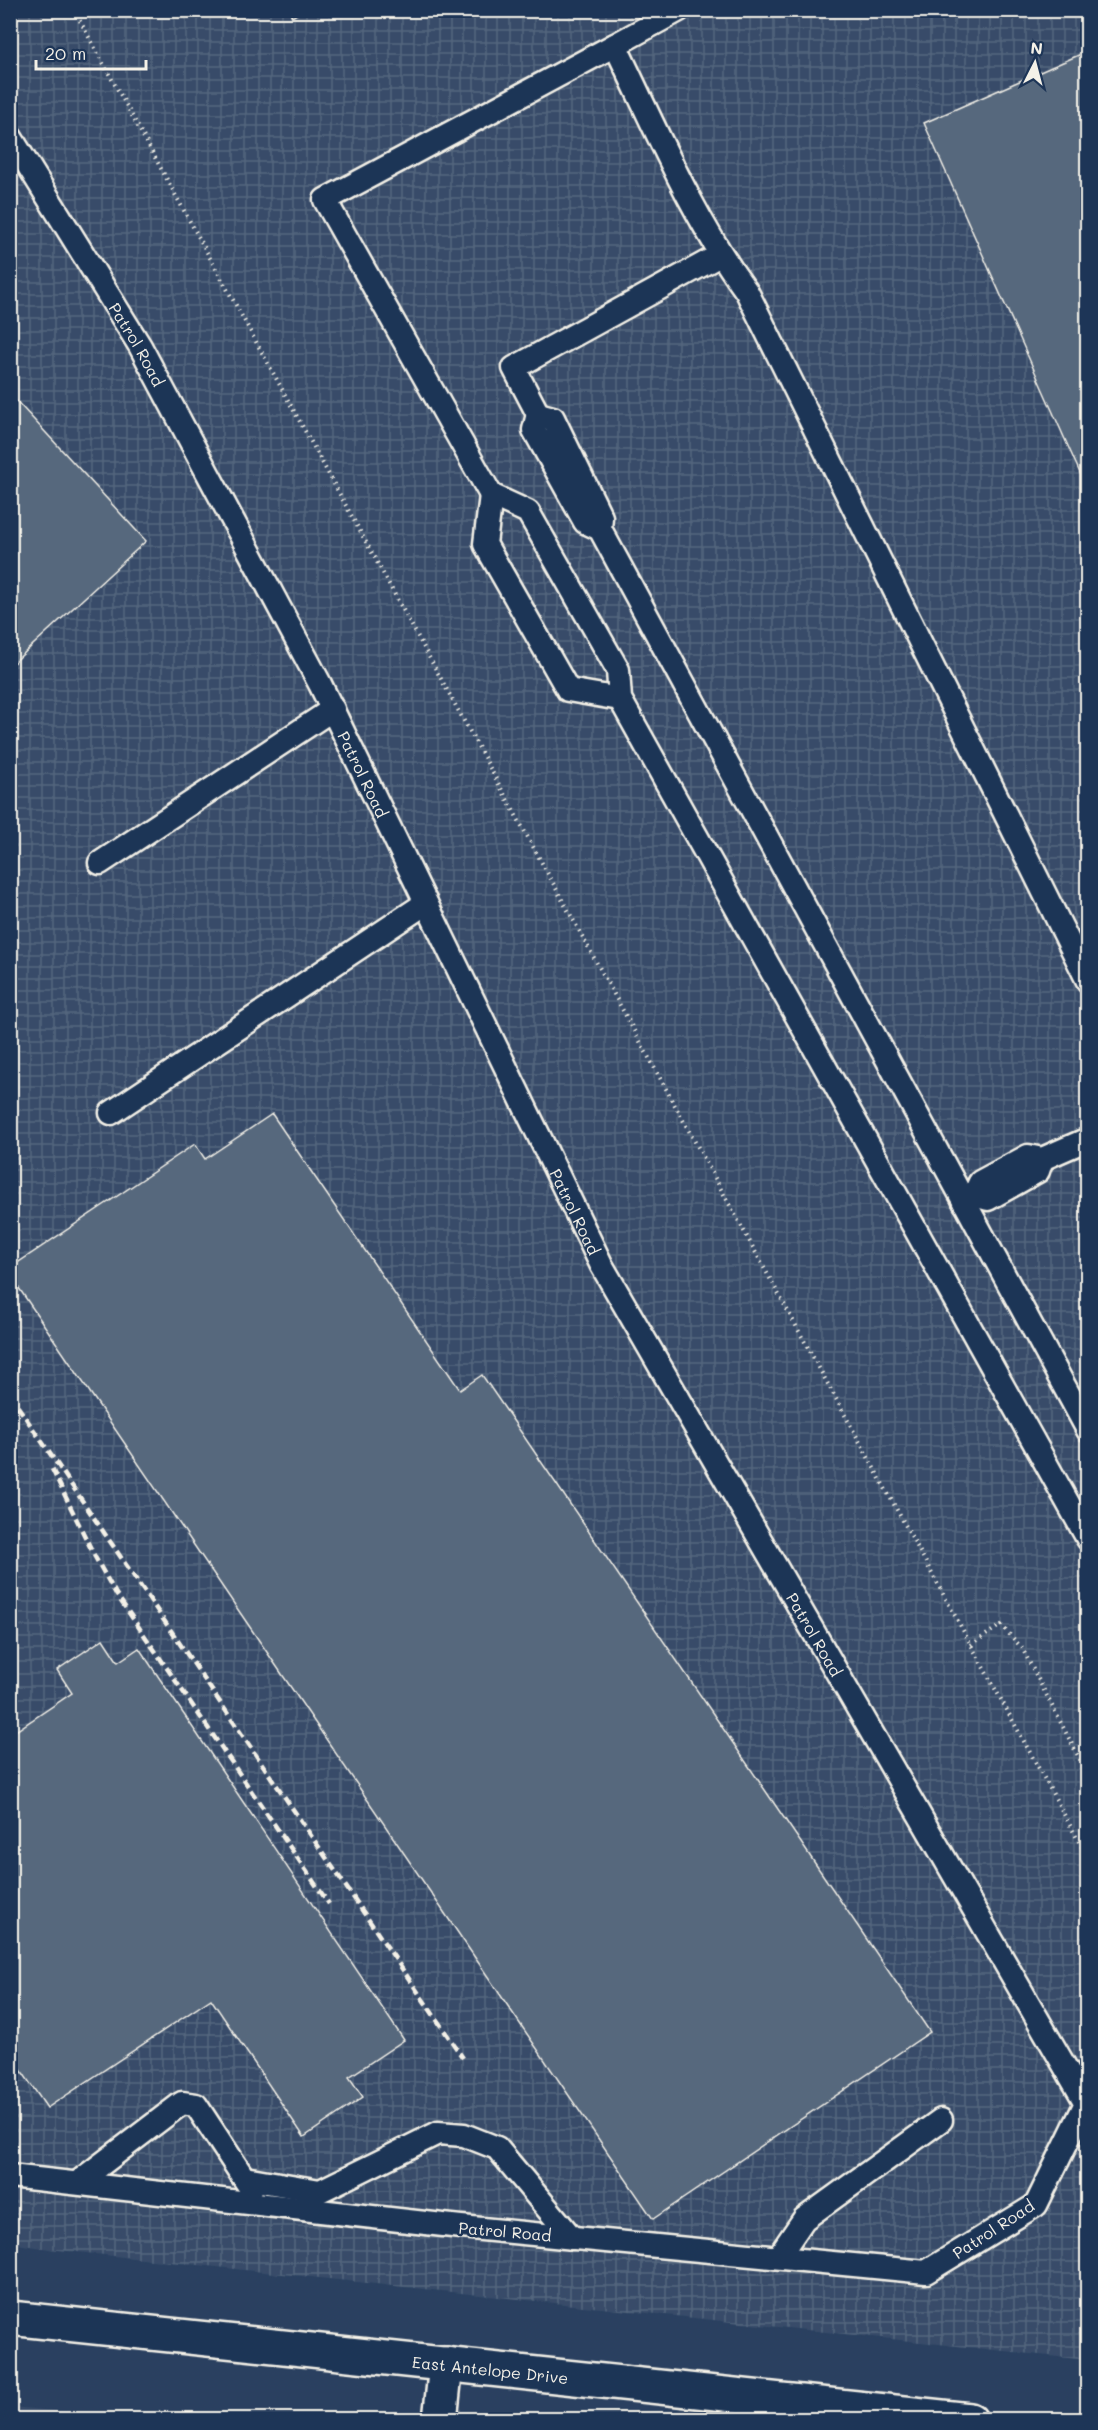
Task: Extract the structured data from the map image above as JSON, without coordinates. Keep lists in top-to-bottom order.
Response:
{
  "streets": {
    "main road": ["East Antelope Drive"],
    "lane": ["Patrol Road"]
  },
  "scale_bar": "20 m",
  "north": "top"
}
